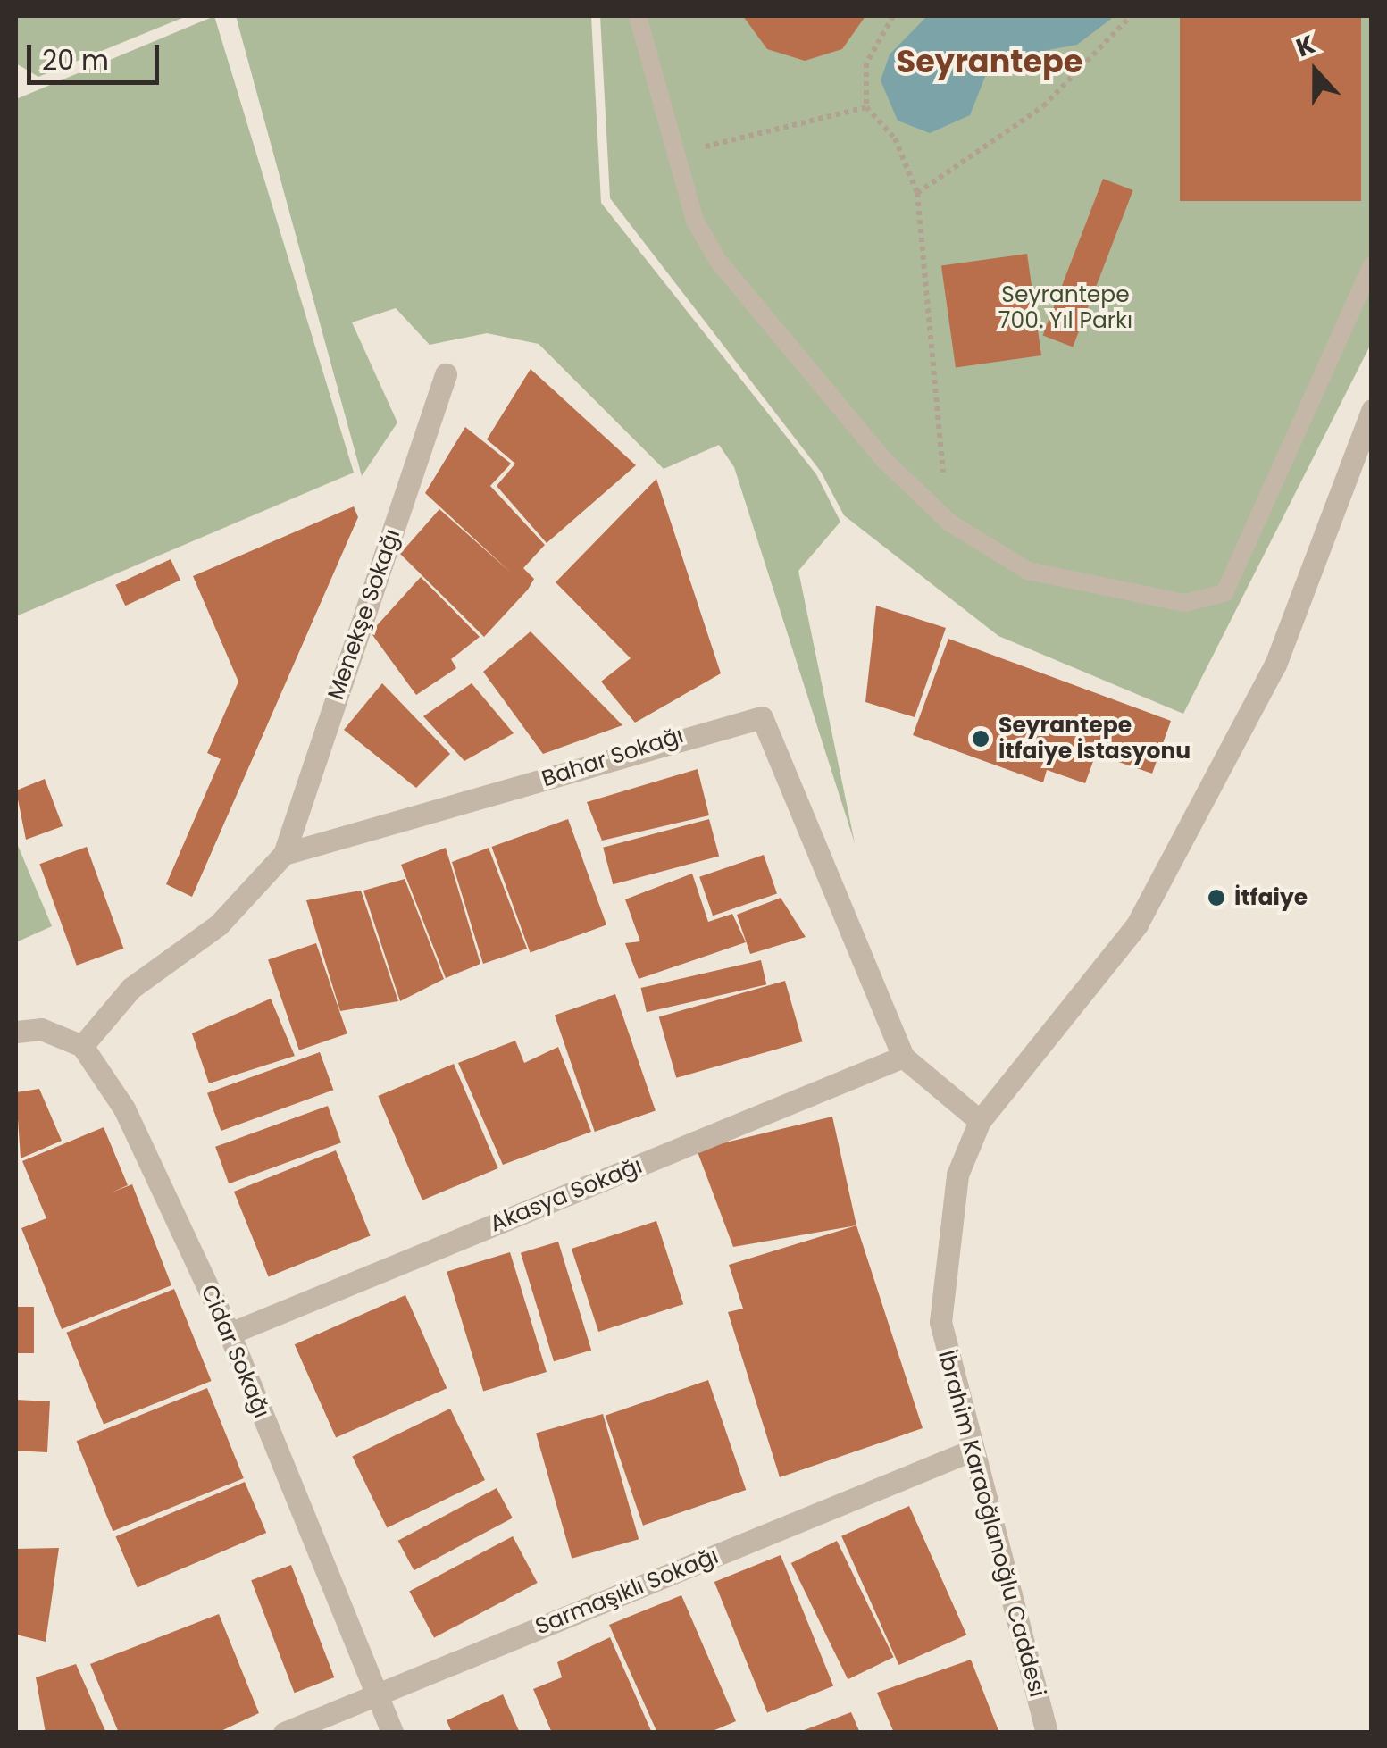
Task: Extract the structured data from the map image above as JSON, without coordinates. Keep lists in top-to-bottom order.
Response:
{
  "streets": {
    "street": [
      "Menekşe Sokağı",
      "Bahar Sokağı",
      "Akasya Sokağı",
      "Cidar Sokağı",
      "İbrahim Karaoğlanoğlu Caddesi",
      "Sarmaşıklı Sokağı"
    ]
  },
  "crossings": [
    ["Menekşe Sokağı", "Bahar Sokağı"],
    ["Bahar Sokağı", "Akasya Sokağı"],
    ["Bahar Sokağı", "İbrahim Karaoğlanoğlu Caddesi"],
    ["Akasya Sokağı", "Cidar Sokağı"],
    ["Cidar Sokağı", "Sarmaşıklı Sokağı"],
    ["İbrahim Karaoğlanoğlu Caddesi", "Sarmaşıklı Sokağı"]
  ],
  "districts": ["Seyrantepe"],
  "parks": ["Seyrantepe 700. Yıl Parkı"],
  "places": ["Seyrantepe İtfaiye İstasyonu", "İtfaiye"],
  "scale_bar": "20 m",
  "north": "top"
}
